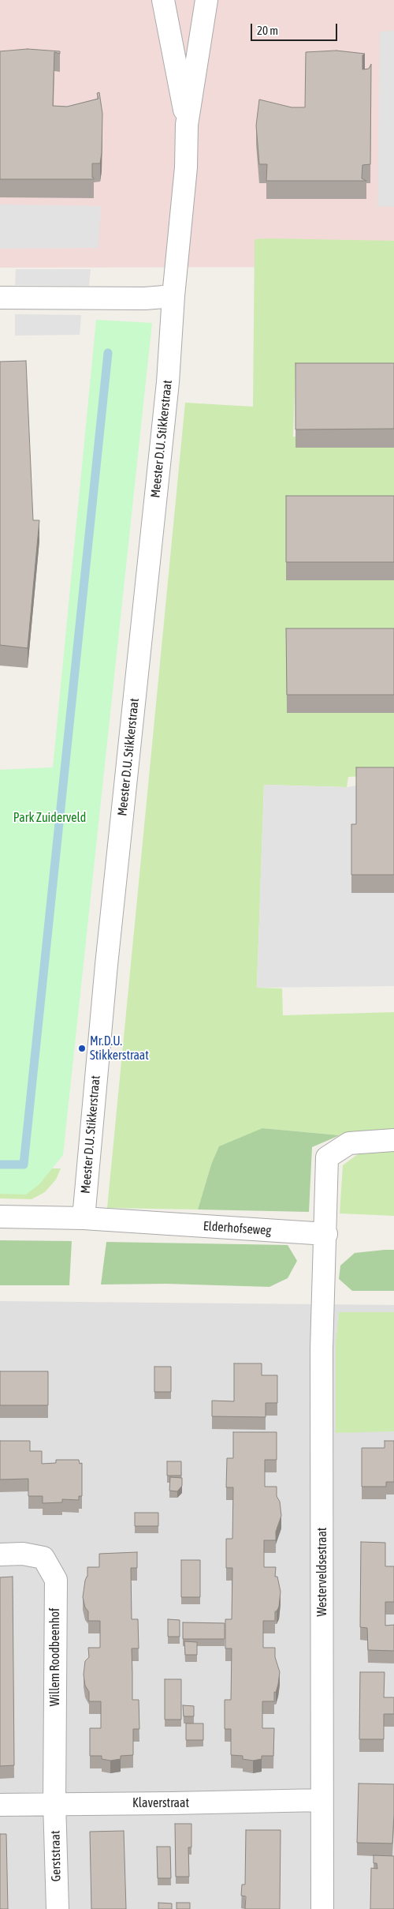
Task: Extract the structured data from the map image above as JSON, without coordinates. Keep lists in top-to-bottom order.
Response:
{
  "streets": {
    "street": [
      "Meester D.U. Stikkerstraat",
      "Elderhofseweg",
      "Westerveldsestraat",
      "Willem Roodbeenhof",
      "Klaverstraat",
      "Gerststraat"
    ]
  },
  "crossings": [
    ["Meester D.U. Stikkerstraat", "Elderhofseweg"],
    ["Elderhofseweg", "Westerveldsestraat"],
    ["Westerveldsestraat", "Klaverstraat"],
    ["Willem Roodbeenhof", "Klaverstraat"],
    ["Willem Roodbeenhof", "Gerststraat"],
    ["Klaverstraat", "Gerststraat"]
  ],
  "parks": ["Park Zuiderveld"],
  "places": ["Mr.D.U. Stikkerstraat"],
  "scale_bar": "20 m"
}
